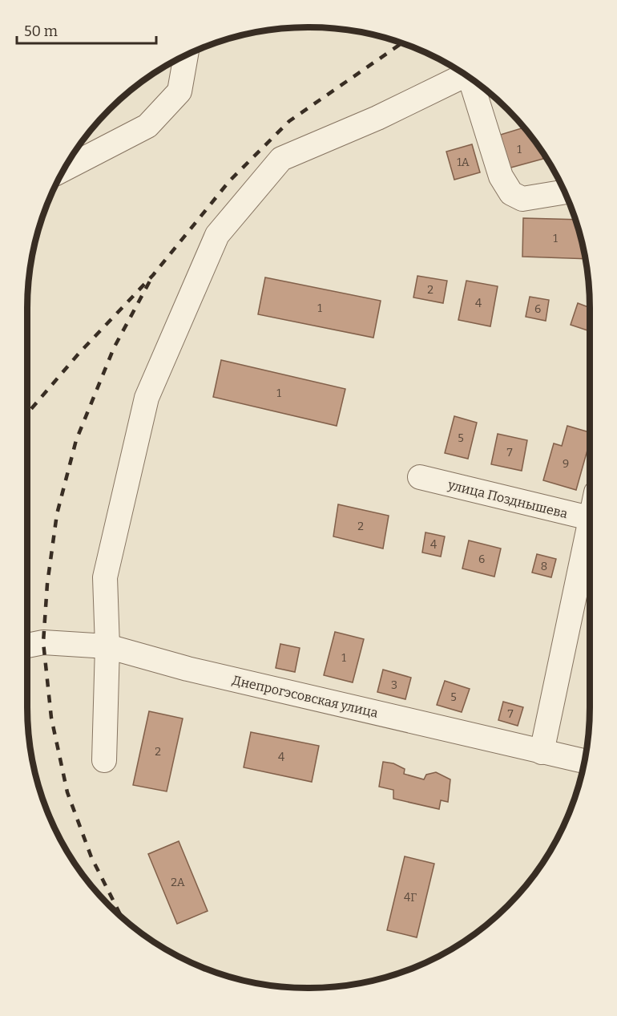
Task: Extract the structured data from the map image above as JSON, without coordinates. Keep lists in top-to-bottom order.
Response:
{
  "streets": {
    "street": ["улица Позднышева", "Днепрогэсовская улица"]
  },
  "house_numbers": [
    "1",
    "1А",
    "1",
    "2",
    "4",
    "1",
    "6",
    "1",
    "5",
    "7",
    "9",
    "2",
    "4",
    "6",
    "8",
    "1",
    "3",
    "5",
    "7",
    "2",
    "4",
    "2А",
    "4Г"
  ],
  "scale_bar": "50 m"
}
